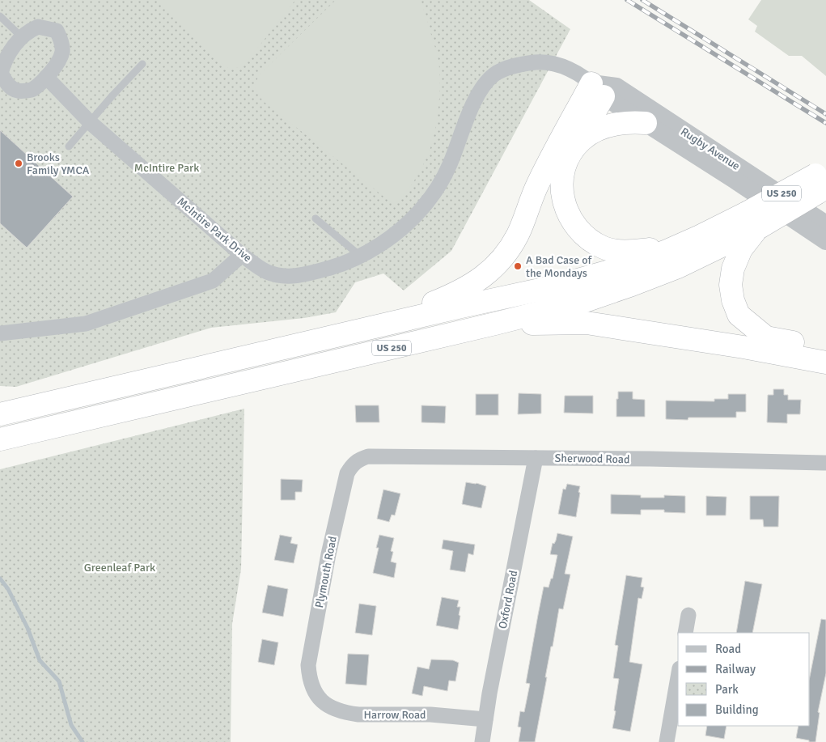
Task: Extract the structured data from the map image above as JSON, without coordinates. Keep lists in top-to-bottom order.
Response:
{
  "streets": {
    "highway": ["US 250"],
    "street": [
      "Rugby Avenue",
      "McIntire Park Drive",
      "Sherwood Road",
      "Plymouth Road",
      "Oxford Road",
      "Harrow Road"
    ]
  },
  "crossings": [
    ["Rugby Avenue", "McIntire Park Drive"],
    ["Sherwood Road", "Plymouth Road"],
    ["Sherwood Road", "Oxford Road"],
    ["Plymouth Road", "Harrow Road"],
    ["Oxford Road", "Harrow Road"]
  ],
  "parks": ["McIntire Park", "Greenleaf Park"],
  "places": ["Brooks Family YMCA", "A Bad Case of the Mondays"],
  "legend": [
    "Road",
    "Railway",
    "Park",
    "Building"
  ]
}
